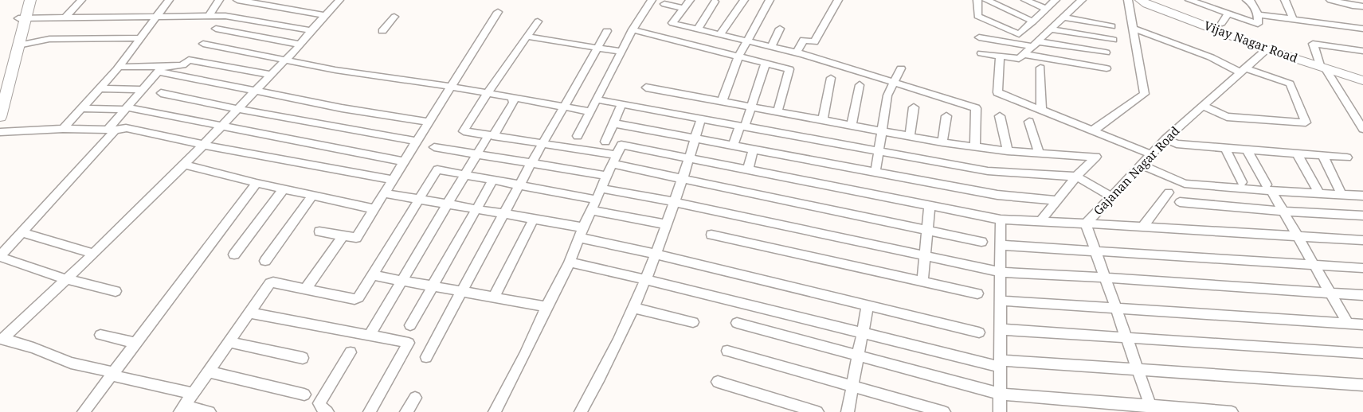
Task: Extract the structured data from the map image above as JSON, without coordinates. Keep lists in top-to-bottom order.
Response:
{
  "streets": {
    "street": ["Vijay Nagar Road", "Gajanan Nagar Road"]
  },
  "crossings": [
    ["Vijay Nagar Road", "Gajanan Nagar Road"]
  ]
}
